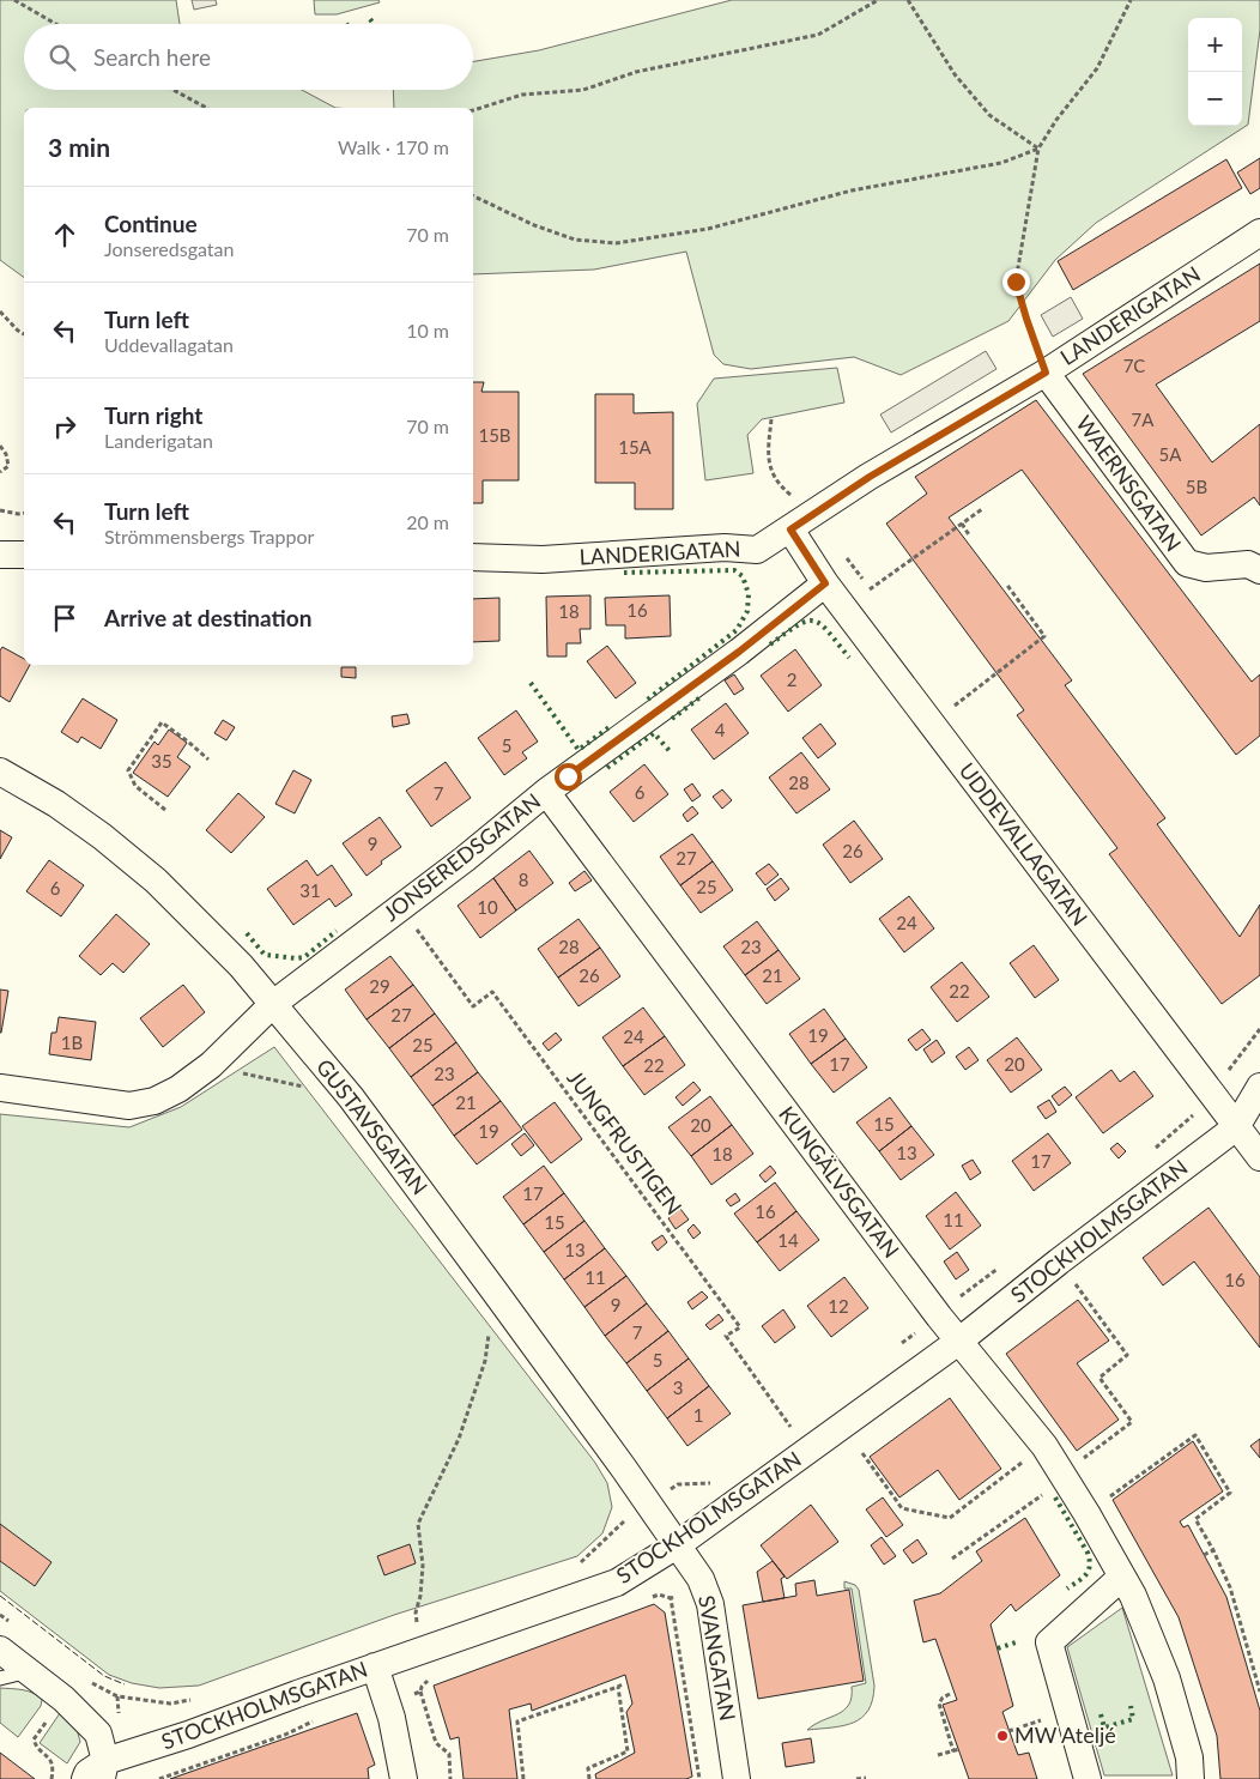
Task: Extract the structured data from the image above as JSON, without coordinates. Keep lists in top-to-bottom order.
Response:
{
  "streets": {
    "street": [
      "LANDERIGATAN",
      "WAERNSGATAN",
      "UDDEVALLAGATAN",
      "JONSEREDSGATAN",
      "GUSTAVSGATAN",
      "KUNGÄLVSGATAN",
      "STOCKHOLMSGATAN",
      "SVANGATAN"
    ],
    "path": ["JUNGFRUSTIGEN"]
  },
  "crossings": [
    ["LANDERIGATAN", "WAERNSGATAN"],
    ["LANDERIGATAN", "UDDEVALLAGATAN"],
    ["UDDEVALLAGATAN", "JONSEREDSGATAN"],
    ["UDDEVALLAGATAN", "STOCKHOLMSGATAN"],
    ["JONSEREDSGATAN", "GUSTAVSGATAN"],
    ["JONSEREDSGATAN", "JUNGFRUSTIGEN"],
    ["JONSEREDSGATAN", "KUNGÄLVSGATAN"],
    ["GUSTAVSGATAN", "STOCKHOLMSGATAN"],
    ["GUSTAVSGATAN", "SVANGATAN"],
    ["KUNGÄLVSGATAN", "STOCKHOLMSGATAN"],
    ["STOCKHOLMSGATAN", "SVANGATAN"]
  ],
  "places": ["MW Ateljé"],
  "house_numbers": [
    "7C",
    "7A",
    "15B",
    "15A",
    "5A",
    "5B",
    "16",
    "18",
    "2",
    "4",
    "5",
    "35",
    "28",
    "6",
    "7",
    "9",
    "26",
    "27",
    "8",
    "25",
    "6",
    "31",
    "10",
    "24",
    "28",
    "23",
    "26",
    "21",
    "29",
    "22",
    "27",
    "19",
    "24",
    "1B",
    "25",
    "17",
    "20",
    "22",
    "23",
    "21",
    "15",
    "20",
    "19",
    "13",
    "18",
    "17",
    "17",
    "16",
    "11",
    "15",
    "14",
    "13",
    "11",
    "16",
    "9",
    "12",
    "7",
    "5",
    "3",
    "1"
  ],
  "page": {
    "map_buttons": ["+", "−"],
    "search": "Search here",
    "heading": ["3 min", "Walk · 170 m"],
    "list": [
      ["Continue", "Jonseredsgatan", "70 m"],
      ["Turn left", "Uddevallagatan", "10 m"],
      ["Turn right", "Landerigatan", "70 m"],
      ["Turn left", "Strömmensbergs Trappor", "20 m"],
      "Arrive at destination"
    ]
  }
}
